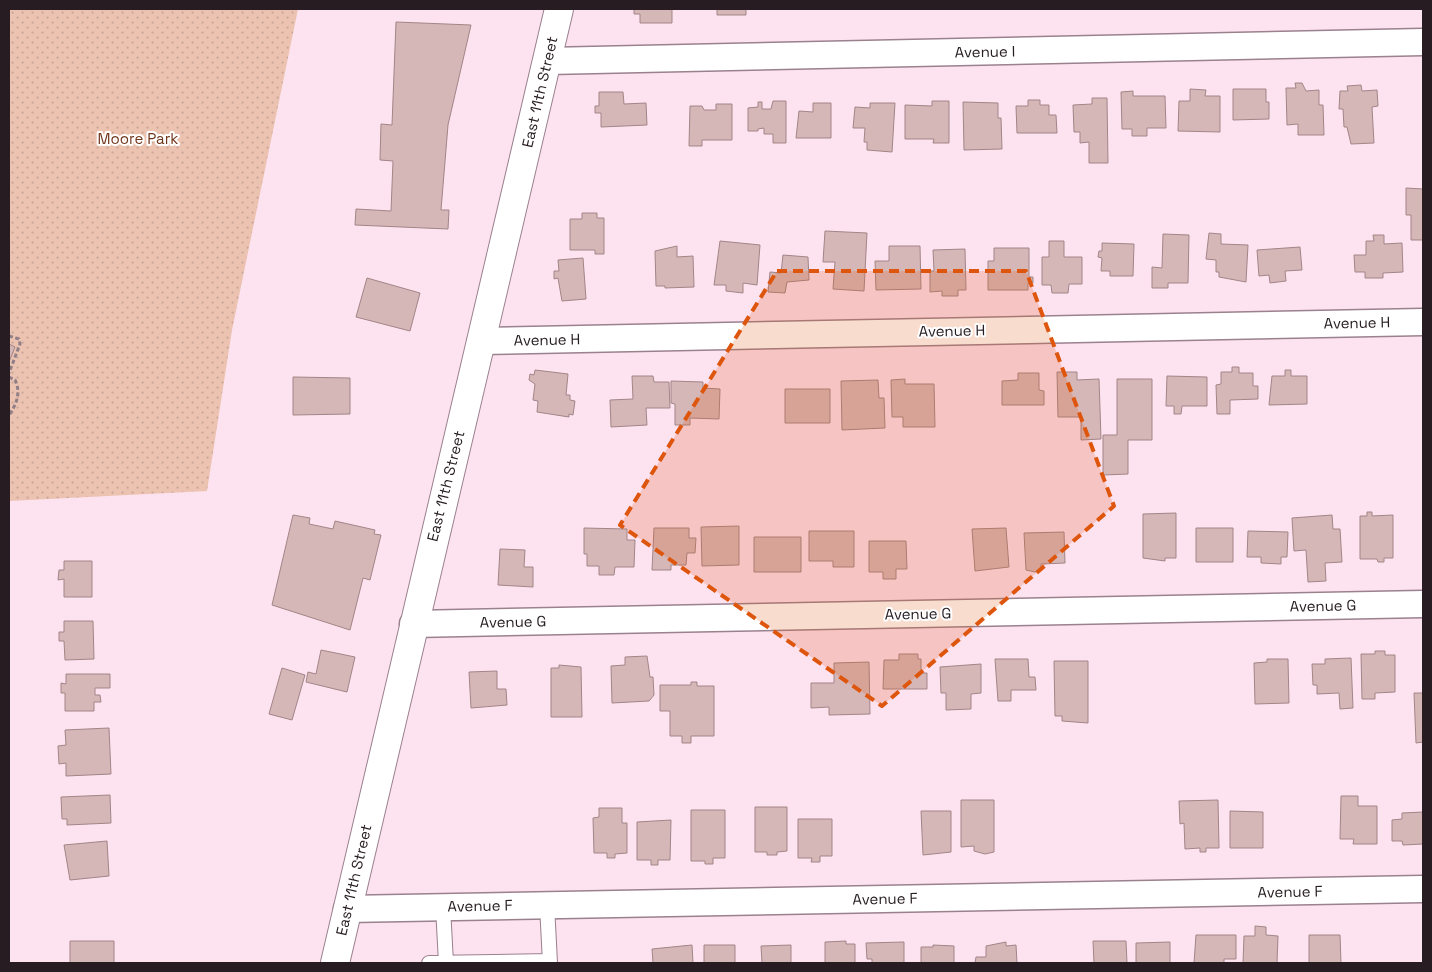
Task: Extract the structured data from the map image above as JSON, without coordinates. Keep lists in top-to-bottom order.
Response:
{
  "streets": {
    "street": [
      "Avenue I",
      "East 11th Street",
      "Avenue H",
      "Avenue G",
      "Avenue F"
    ]
  },
  "crossings": [
    ["Avenue I", "East 11th Street"],
    ["East 11th Street", "Avenue H"],
    ["East 11th Street", "Avenue G"],
    ["East 11th Street", "Avenue F"]
  ],
  "parks": ["Moore Park"]
}
